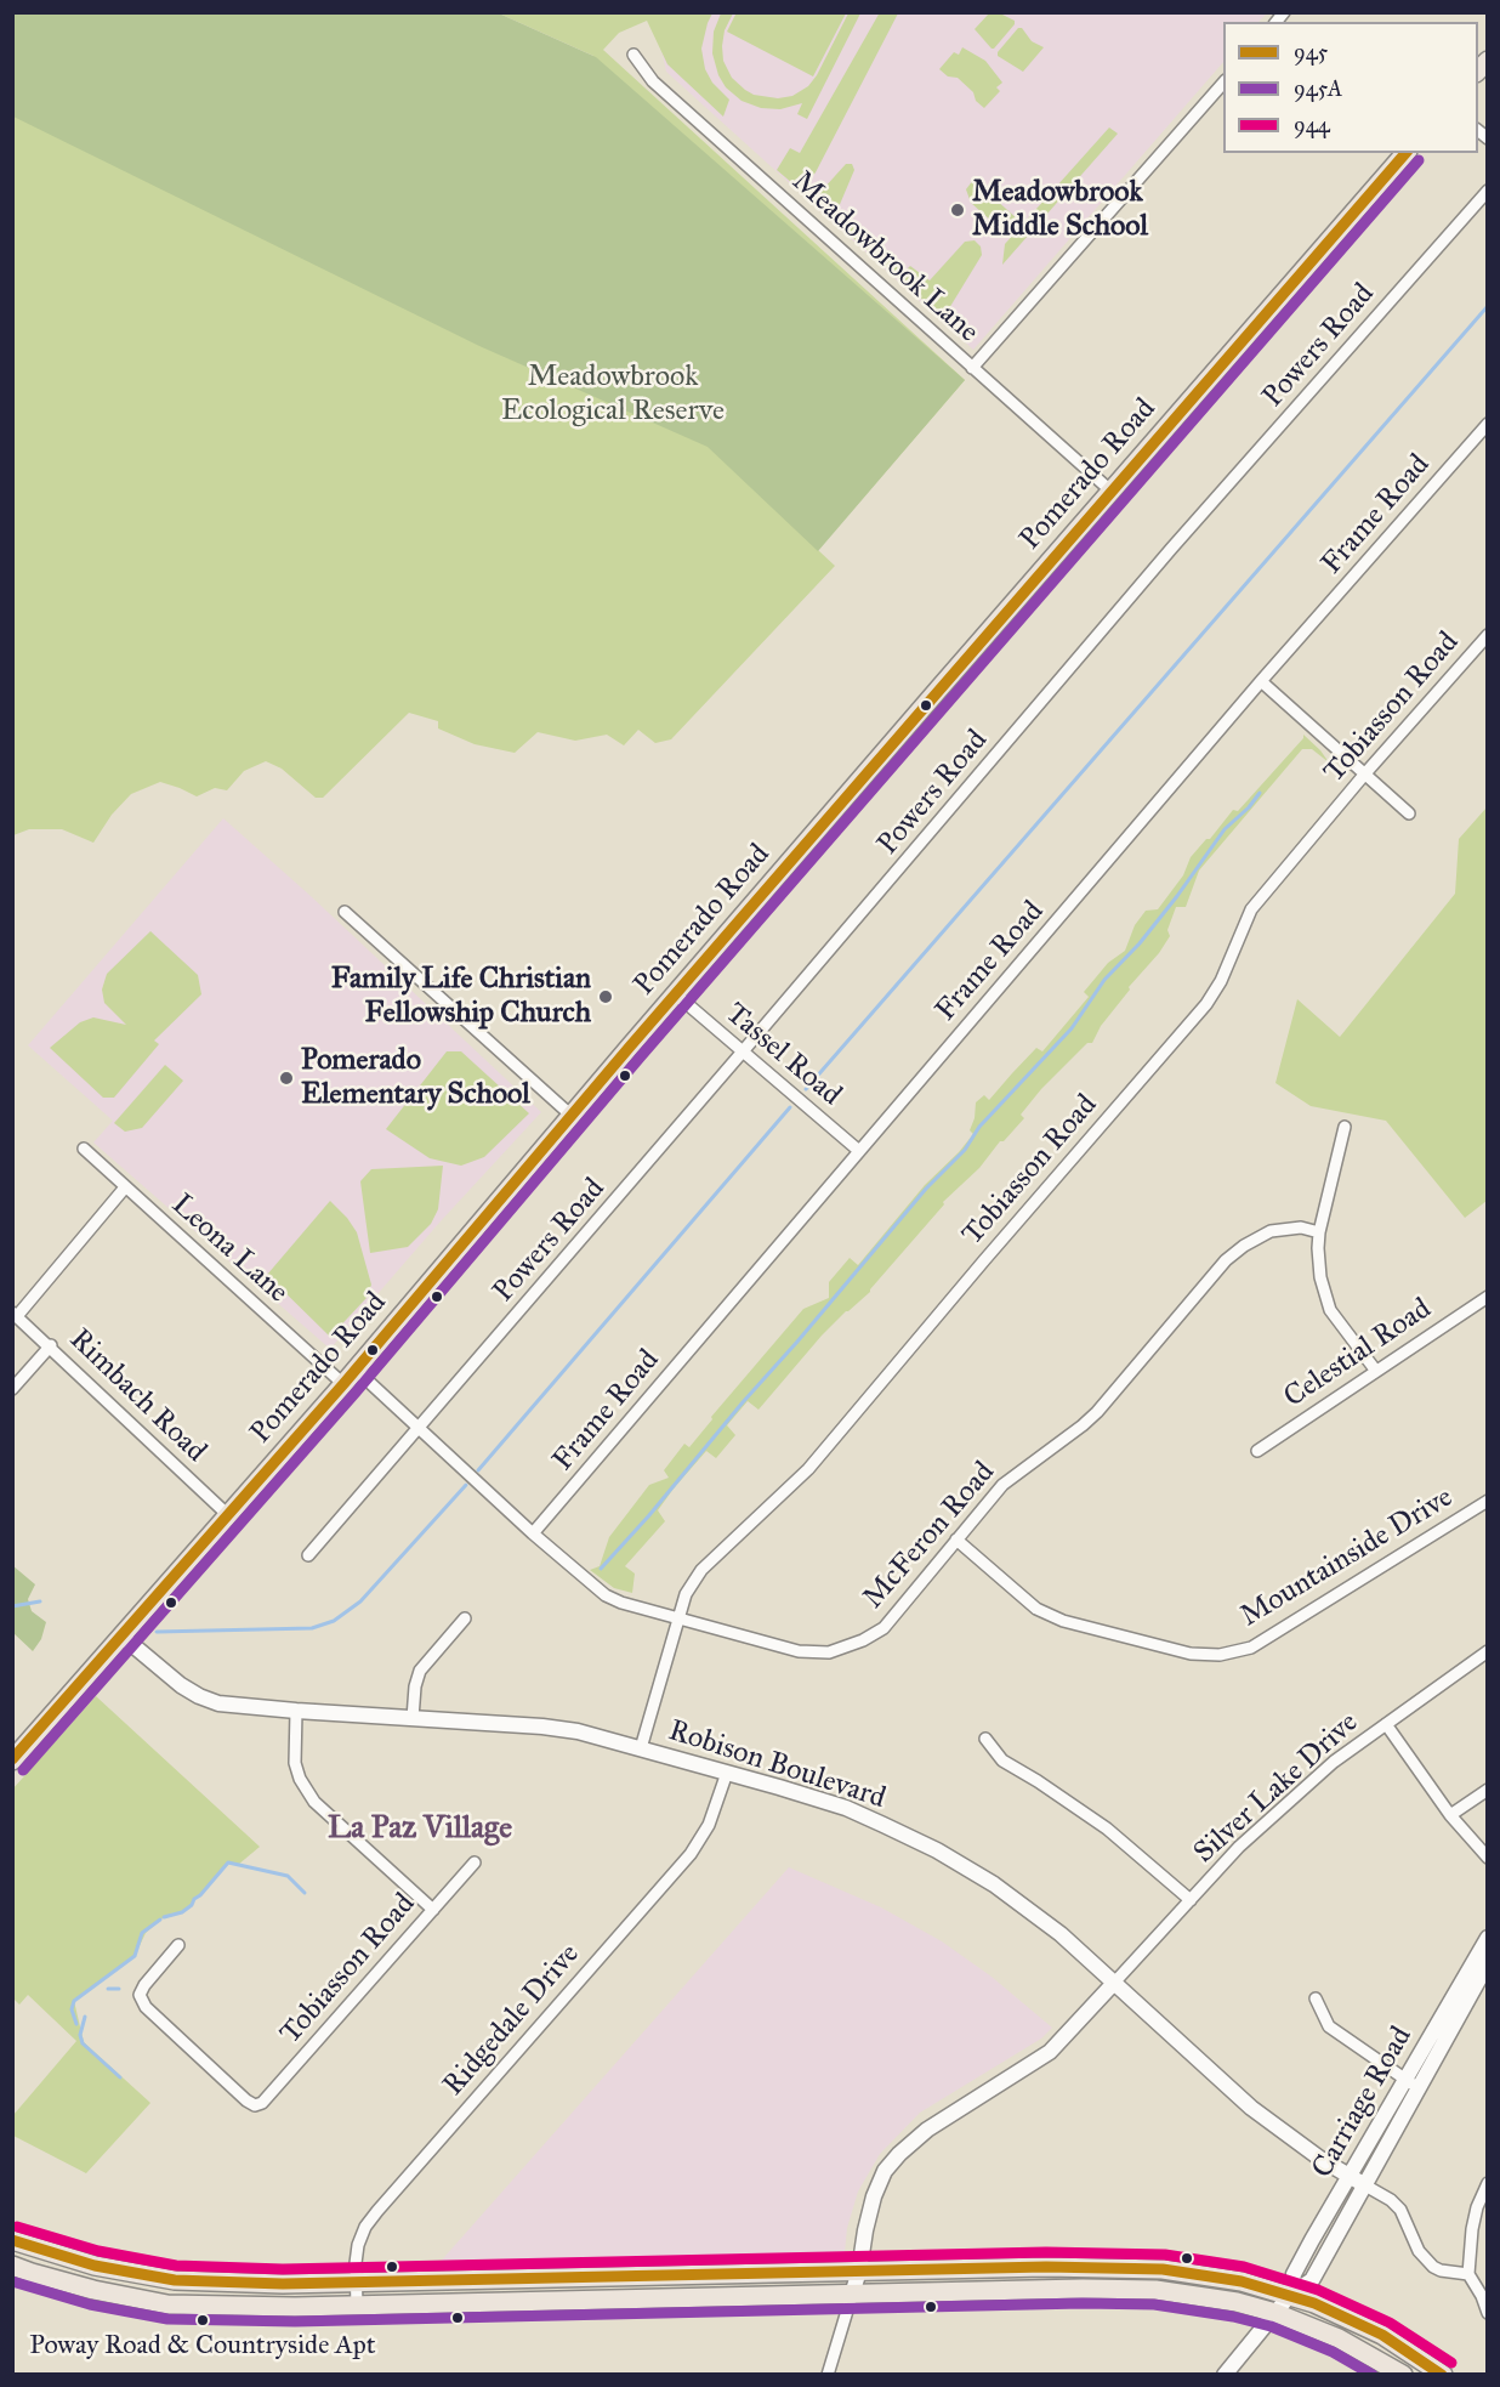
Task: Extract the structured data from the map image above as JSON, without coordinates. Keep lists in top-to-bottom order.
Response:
{
  "streets": {
    "main road": ["Pomerado Road"],
    "street": [
      "Meadowbrook Lane",
      "Powers Road",
      "Frame Road",
      "Tobiasson Road",
      "Tassel Road",
      "Leona Lane",
      "Celestial Road",
      "Rimbach Road",
      "McFeron Road",
      "Mountainside Drive",
      "Robison Boulevard",
      "Silver Lake Drive",
      "Ridgedale Drive",
      "Carriage Road"
    ]
  },
  "crossings": [
    ["Meadowbrook Lane", "Pomerado Road"],
    ["Powers Road", "Tassel Road"],
    ["Powers Road", "McFeron Road"],
    ["Pomerado Road", "Tassel Road"],
    ["Pomerado Road", "Leona Lane"],
    ["Pomerado Road", "Rimbach Road"],
    ["Pomerado Road", "McFeron Road"],
    ["Pomerado Road", "Robison Boulevard"],
    ["Frame Road", "Tassel Road"],
    ["Frame Road", "McFeron Road"],
    ["Tobiasson Road", "McFeron Road"],
    ["Tobiasson Road", "Robison Boulevard"],
    ["Leona Lane", "McFeron Road"],
    ["McFeron Road", "Mountainside Drive"],
    ["Robison Boulevard", "Silver Lake Drive"],
    ["Robison Boulevard", "Ridgedale Drive"],
    ["Robison Boulevard", "Carriage Road"]
  ],
  "districts": ["La Paz Village"],
  "parks": ["Meadowbrook Ecological Reserve"],
  "places": [
    "Meadowbrook Middle School",
    "Family Life Christian Fellowship Church",
    "Pomerado Elementary School",
    "Poway Road & Countryside Apt"
  ],
  "lines": ["transit line 945", "transit line 945A", "transit line 944"],
  "legend": ["945", "945A", "944"]
}
